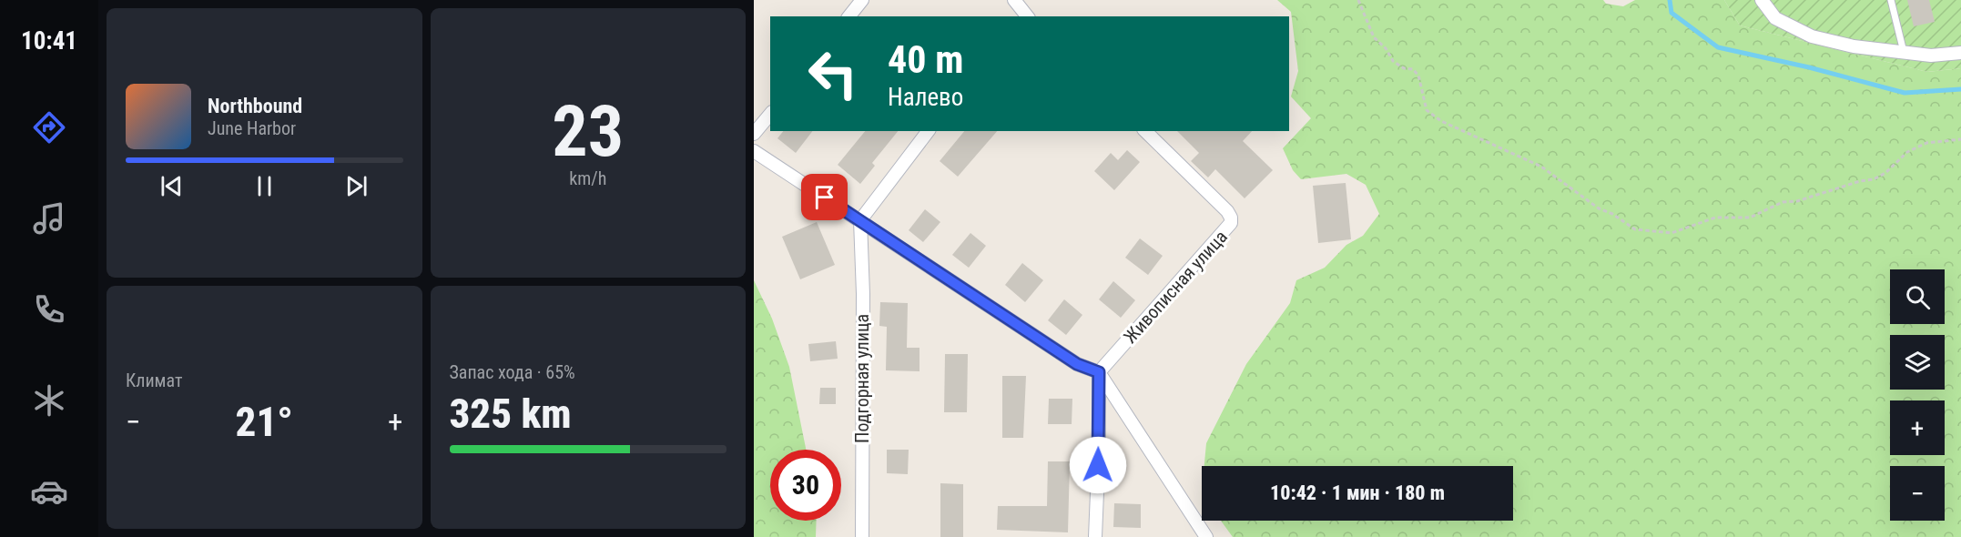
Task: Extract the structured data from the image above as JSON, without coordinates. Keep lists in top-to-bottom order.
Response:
{
  "streets": {
    "street": ["Живописная улица", "Подгорная улица"]
  },
  "page": {
    "tabs": "10:41",
    "tile": [
      ["23", "km/h"],
      "Климат",
      ["Запас хода · 65%", "325 km"]
    ],
    "turn": ["40 m", "Налево"],
    "song": ["Northbound", "June Harbor"],
    "map_buttons": ["+", "−"],
    "heat": ["−", "21°", "+"],
    "limit": "30",
    "trip": "10:42 · 1 мин · 180 m"
  }
}
